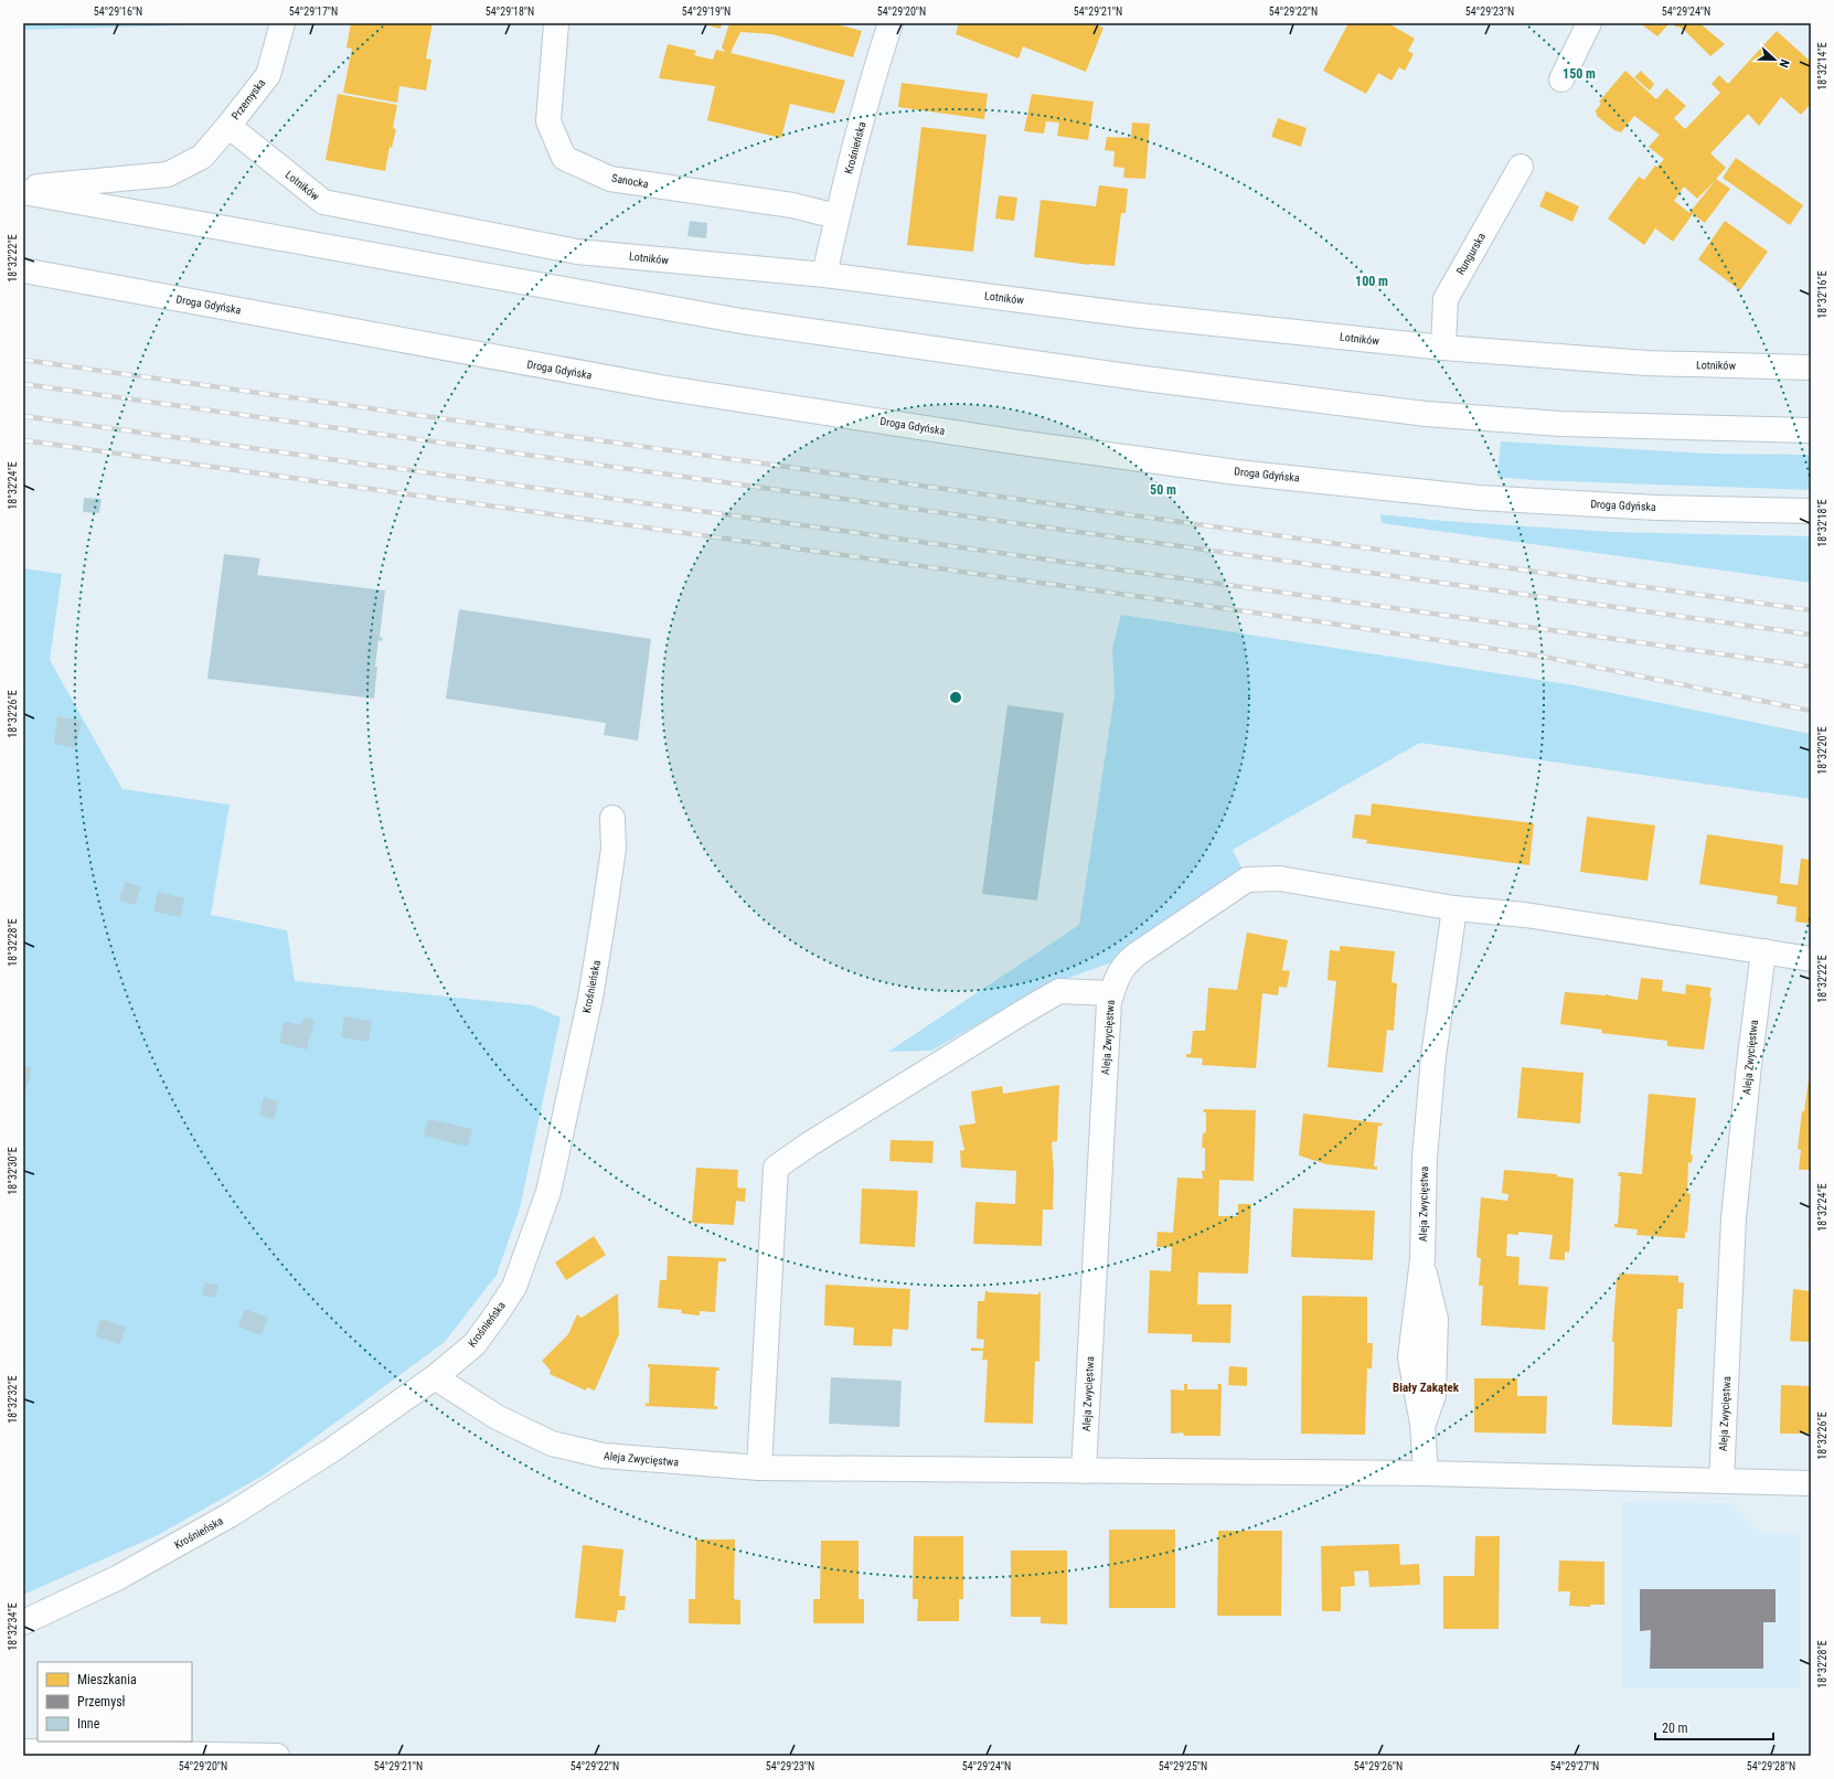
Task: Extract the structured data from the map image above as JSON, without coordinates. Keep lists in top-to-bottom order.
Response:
{
  "streets": {
    "street": [
      "Przemyska",
      "Krośnieńska",
      "Sanocka",
      "Lotników",
      "Rungurska",
      "Droga Gdyńska",
      "Aleja Zwycięstwa"
    ]
  },
  "crossings": [
    ["Przemyska", "Lotników"],
    ["Krośnieńska", "Sanocka"],
    ["Krośnieńska", "Lotników"],
    ["Krośnieńska", "Aleja Zwycięstwa"],
    ["Lotników", "Rungurska"]
  ],
  "districts": ["Biały Zakątek"],
  "legend": ["Mieszkania", "Przemysł", "Inne"],
  "scale_bar": "20 m",
  "north": "right",
  "coordinates": [
    "54°29'16\"N",
    "54°29'17\"N",
    "54°29'18\"N",
    "54°29'19\"N",
    "54°29'20\"N",
    "54°29'21\"N",
    "54°29'22\"N",
    "54°29'23\"N",
    "54°29'24\"N",
    "18°32'14\"E",
    "18°32'22\"E",
    "18°32'16\"E",
    "18°32'24\"E",
    "18°32'18\"E",
    "18°32'26\"E",
    "18°32'20\"E",
    "18°32'28\"E",
    "18°32'30\"E",
    "18°32'32\"E",
    "18°32'34\"E",
    "54°29'25\"N",
    "54°29'26\"N",
    "54°29'27\"N",
    "54°29'28\"N"
  ],
  "rings": ["150 m", "100 m", "50 m"]
}
